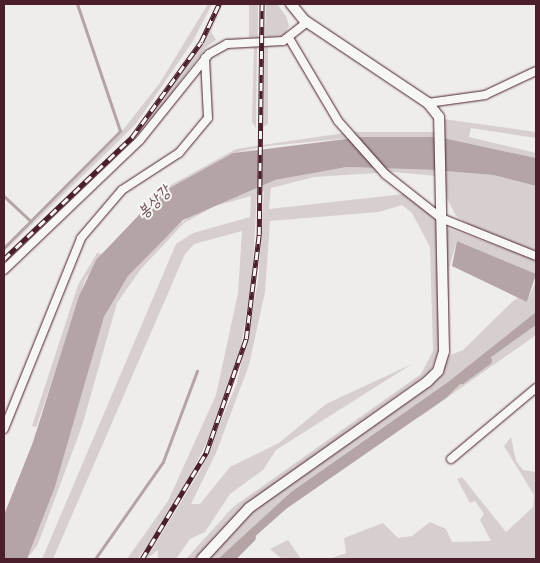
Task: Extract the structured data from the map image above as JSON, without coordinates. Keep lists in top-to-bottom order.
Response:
{
  "water": ["봉상강"]
}
